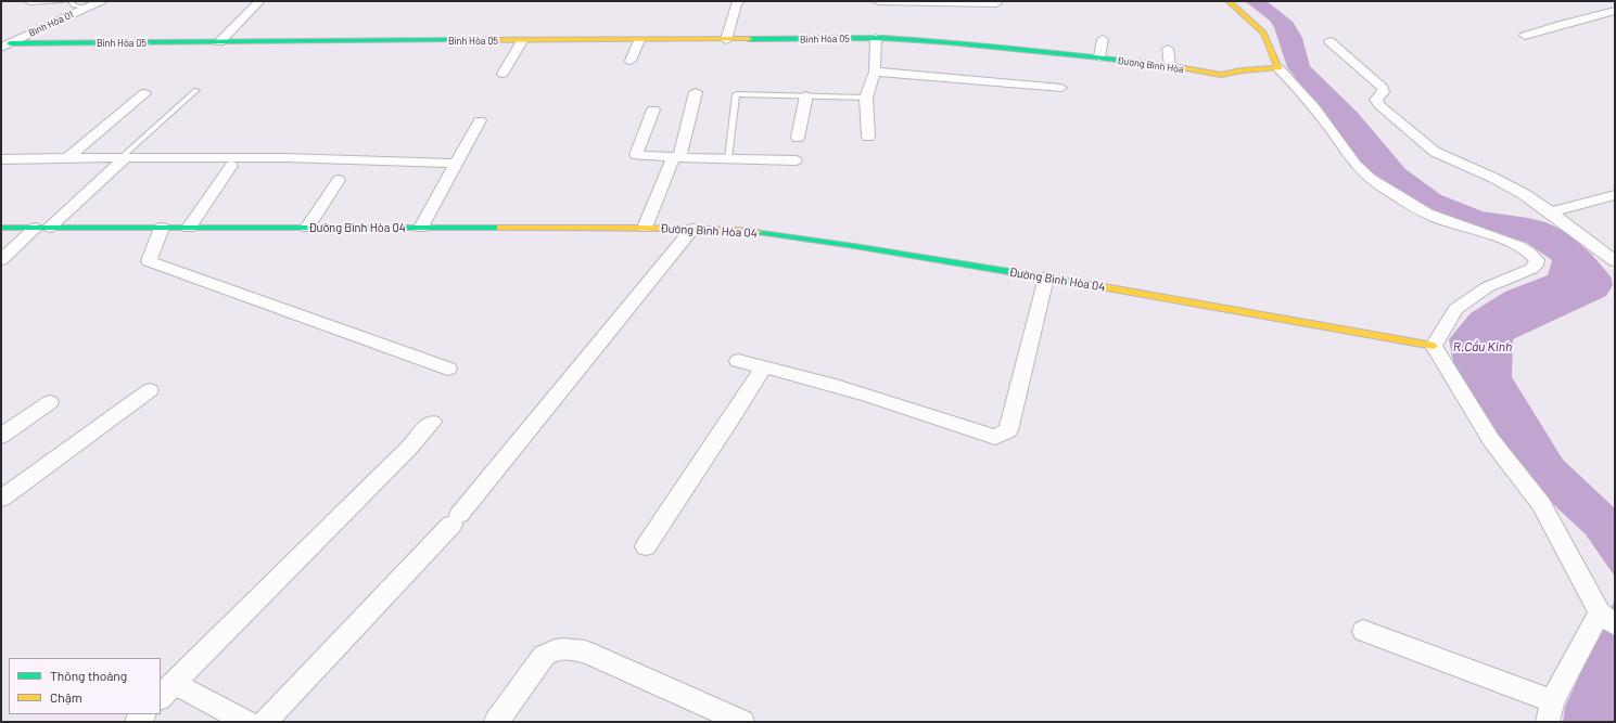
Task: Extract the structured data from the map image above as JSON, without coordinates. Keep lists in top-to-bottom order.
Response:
{
  "streets": {
    "street": [
      "Bình Hòa 01",
      "Bình Hòa 05",
      "Đường Bình Hòa",
      "Đường Bình Hòa 04"
    ]
  },
  "crossings": [
    ["Bình Hòa 01", "Bình Hòa 05"],
    ["Bình Hòa 05", "Đường Bình Hòa"]
  ],
  "water": ["R.Cầu Kinh"],
  "legend": ["Thông thoáng", "Chậm"]
}
